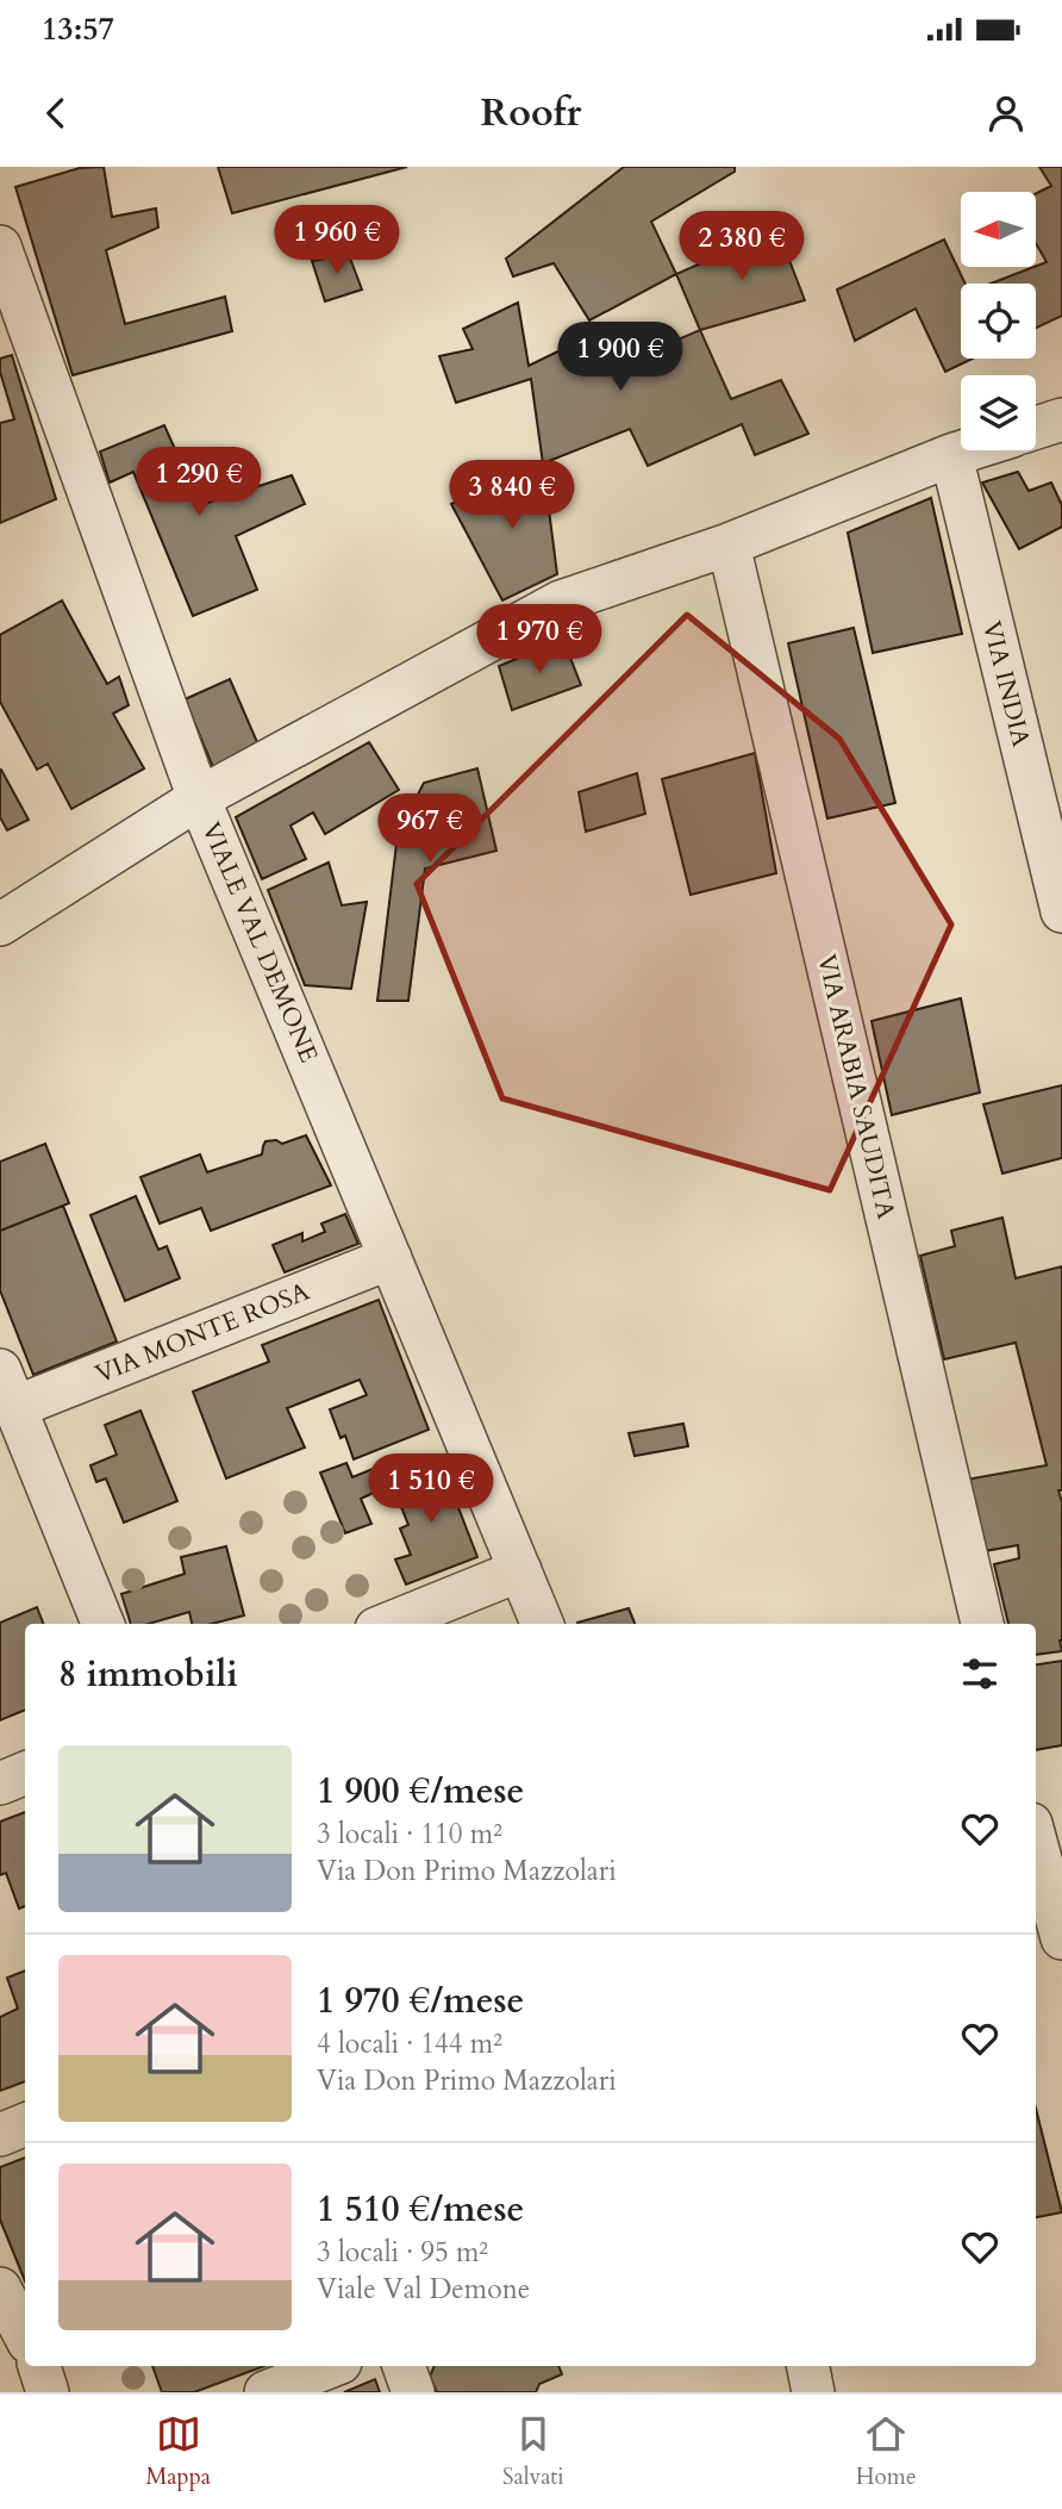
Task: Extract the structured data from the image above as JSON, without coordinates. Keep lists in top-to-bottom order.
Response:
{
  "streets": {
    "street": [
      "VIA INDIA",
      "VIALE VAL DEMONE",
      "VIA ARABIA SAUDITA",
      "VIA MONTE ROSA"
    ]
  },
  "crossings": [
    ["VIALE VAL DEMONE", "VIA MONTE ROSA"]
  ],
  "north": "left",
  "page": {
    "status": "13:57",
    "header": "Roofr",
    "price": [
      "1 960 €",
      "2 380 €",
      "1 900 €",
      "1 290 €",
      "3 840 €",
      "1 970 €",
      "967 €",
      "1 510 €"
    ],
    "heading": "8 immobili",
    "list": [
      {
        "name": "1 900 €/mese",
        "note": "3 locali · 110 m² · Via Don Primo Mazzolari"
      },
      {
        "name": "1 970 €/mese",
        "note": "4 locali · 144 m² · Via Don Primo Mazzolari"
      },
      {
        "name": "1 510 €/mese",
        "note": "3 locali · 95 m² · Viale Val Demone"
      }
    ],
    "tabs": ["Mappa", "Salvati", "Home"]
  }
}
